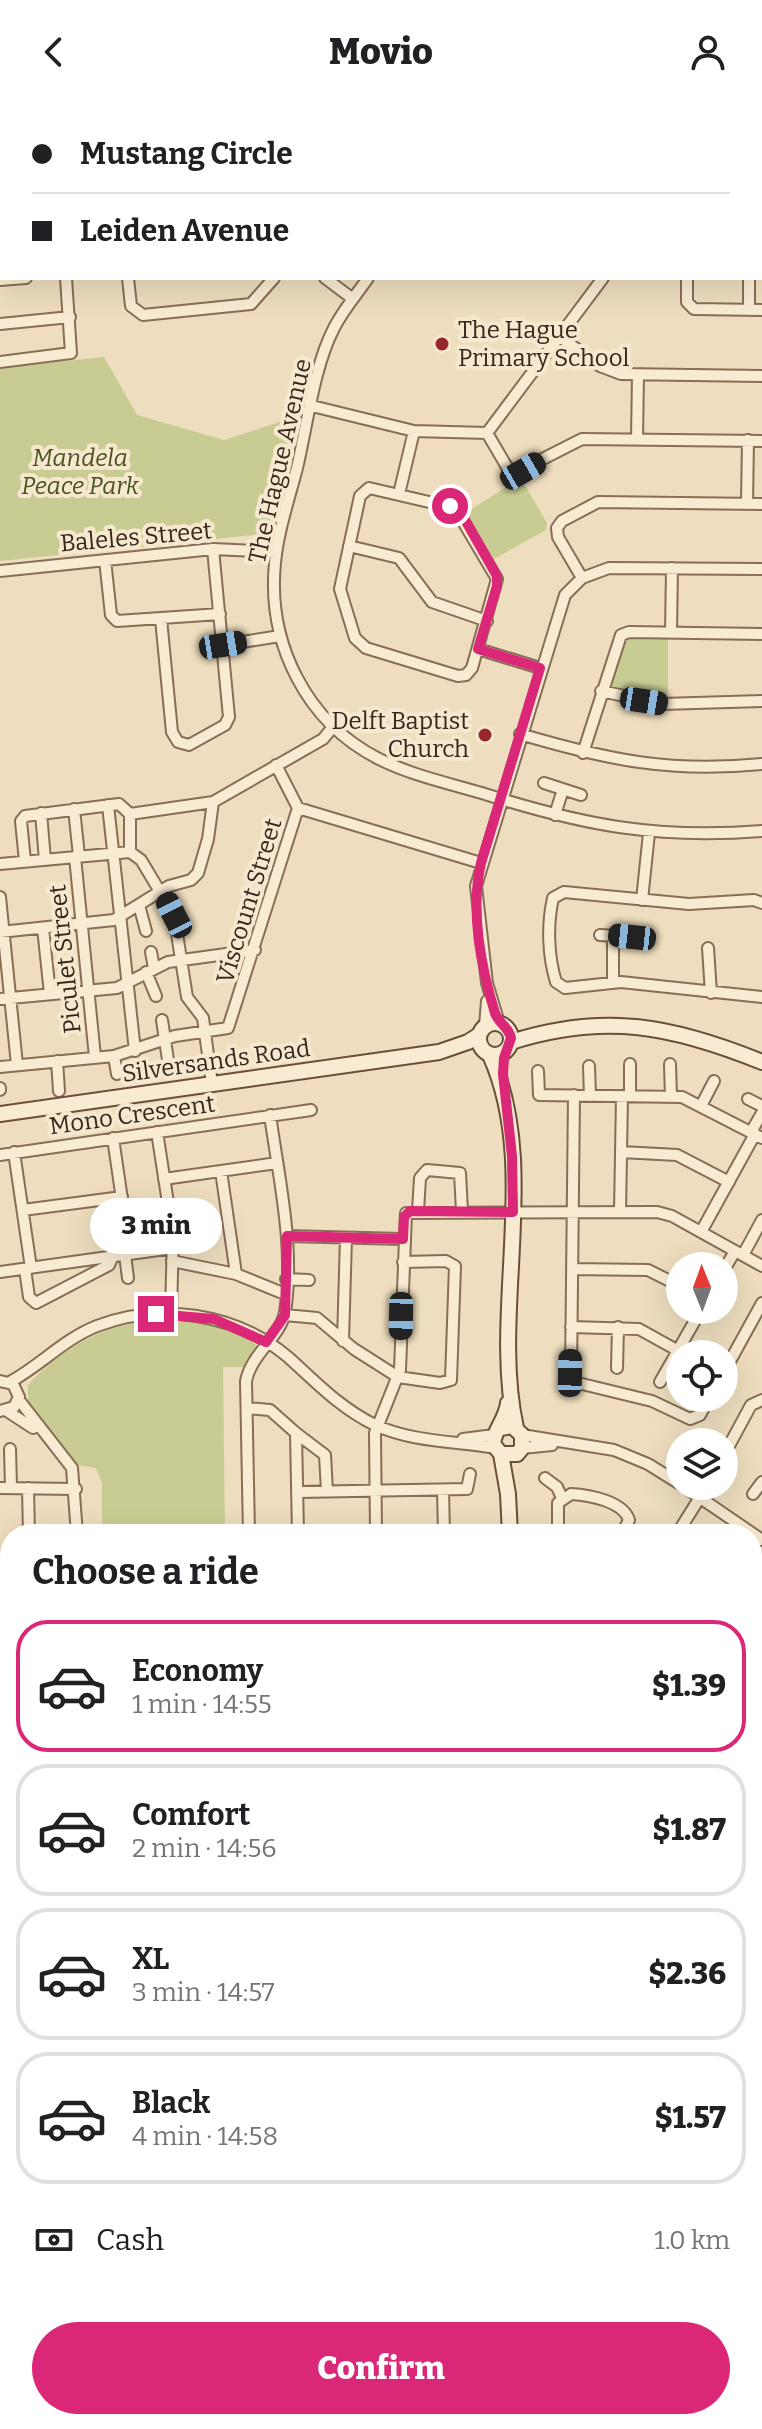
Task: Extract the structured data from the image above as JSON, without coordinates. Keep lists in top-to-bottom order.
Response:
{
  "streets": {
    "street": [
      "The Hague Avenue",
      "Baleles Street",
      "Viscount Street",
      "Piculet Street",
      "Silversands Road",
      "Mono Crescent"
    ]
  },
  "crossings": [
    ["The Hague Avenue", "Baleles Street"],
    ["The Hague Avenue", "Viscount Street"]
  ],
  "parks": ["Mandela Peace Park"],
  "places": ["The Hague Primary School", "Delft Baptist Church"],
  "north": "top",
  "page": {
    "header": "Movio",
    "banner": ["Mustang Circle", "Leiden Avenue"],
    "bubble": "3 min",
    "heading": "Choose a ride",
    "list": [
      {
        "name": "Economy",
        "note": "1 min · 14:55",
        "value": "$1.39"
      },
      {
        "name": "Comfort",
        "note": "2 min · 14:56",
        "value": "$1.87"
      },
      {
        "name": "XL",
        "note": "3 min · 14:57",
        "value": "$2.36"
      },
      {
        "name": "Black",
        "note": "4 min · 14:58",
        "value": "$1.57"
      }
    ],
    "pay": ["Cash", "1.0 km"],
    "buttons": "Confirm"
  }
}
